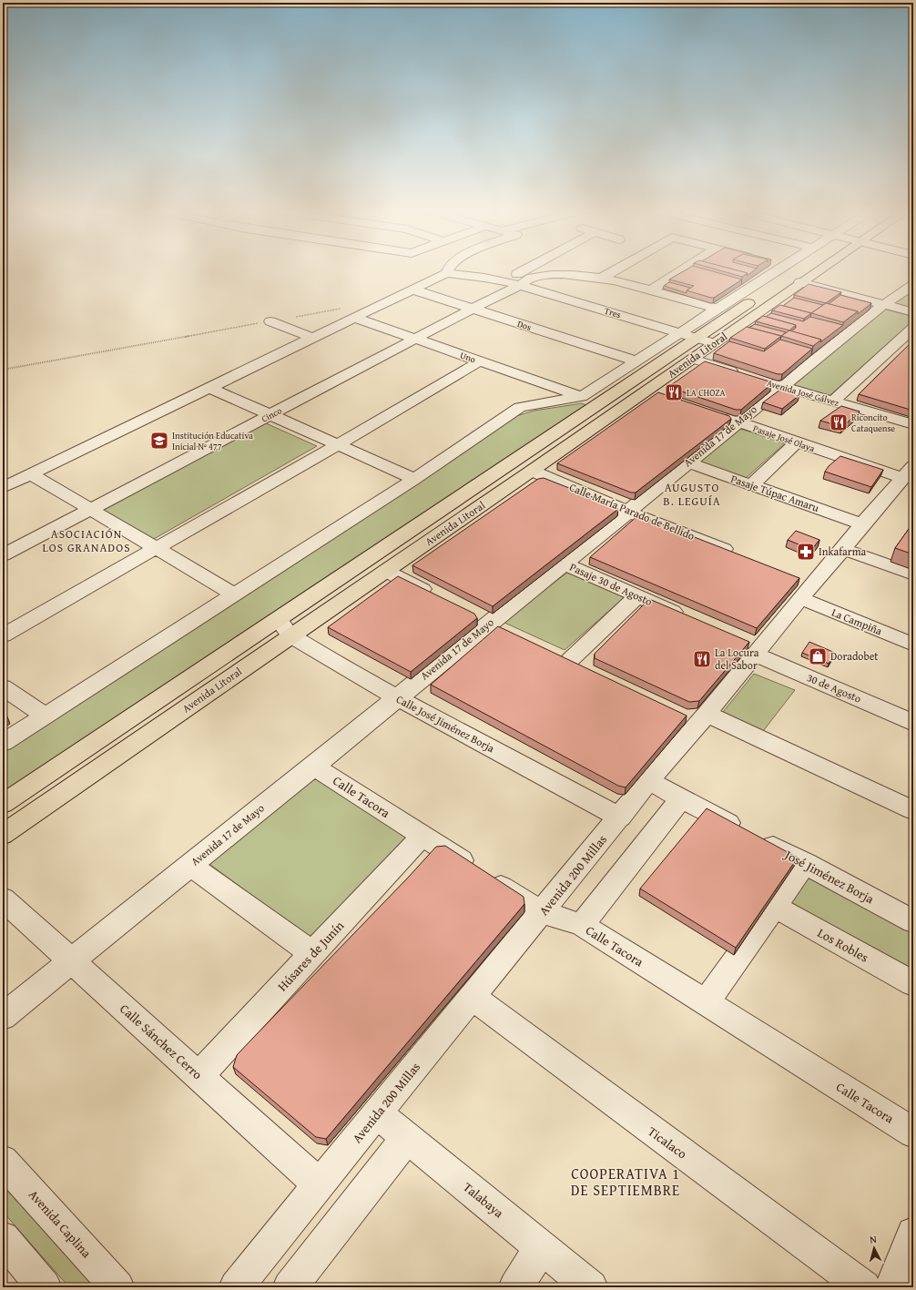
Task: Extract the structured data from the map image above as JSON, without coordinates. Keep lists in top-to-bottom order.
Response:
{
  "streets": {
    "main road": ["Avenida Litoral"],
    "street": [
      "Tres",
      "Dos",
      "Uno",
      "Avenida José Gálvez",
      "Cinco",
      "Avenida 17 de Mayo",
      "Pasaje José Olaya",
      "Pasaje Túpac Amaru",
      "Calle María Parado de Bellido",
      "Pasaje 30 de Agosto",
      "La Campiña",
      "30 de Agosto",
      "Calle José Jiménez Borja",
      "Calle Tacora",
      "Avenida 200 Millas",
      "José Jiménez Borja",
      "Los Robles",
      "Húsares de Junín",
      "Calle Sánchez Cerro",
      "Ticalaco",
      "Talabaya",
      "Avenida Caplina"
    ]
  },
  "crossings": [
    ["Tres", "Avenida Litoral"],
    ["Tres", "Cinco"],
    ["Dos", "Avenida Litoral"],
    ["Dos", "Cinco"],
    ["Avenida Litoral", "Uno"],
    ["Avenida Litoral", "Cinco"],
    ["Avenida Litoral", "Calle María Parado de Bellido"],
    ["Avenida Litoral", "Calle José Jiménez Borja"],
    ["Uno", "Cinco"],
    ["Avenida José Gálvez", "Avenida 17 de Mayo"],
    ["Avenida 17 de Mayo", "Pasaje José Olaya"],
    ["Avenida 17 de Mayo", "Pasaje Túpac Amaru"],
    ["Avenida 17 de Mayo", "Calle María Parado de Bellido"],
    ["Avenida 17 de Mayo", "Pasaje 30 de Agosto"],
    ["Avenida 17 de Mayo", "Calle José Jiménez Borja"],
    ["Avenida 17 de Mayo", "Calle Tacora"],
    ["Avenida 17 de Mayo", "Calle Sánchez Cerro"],
    ["Pasaje José Olaya", "Avenida 200 Millas"],
    ["Pasaje Túpac Amaru", "Avenida 200 Millas"],
    ["La Campiña", "Avenida 200 Millas"],
    ["30 de Agosto", "Avenida 200 Millas"],
    ["Calle José Jiménez Borja", "Avenida 200 Millas"],
    ["Calle Tacora", "Avenida 200 Millas"],
    ["Calle Tacora", "Húsares de Junín"],
    ["Avenida 200 Millas", "José Jiménez Borja"],
    ["Avenida 200 Millas", "Calle Sánchez Cerro"],
    ["Avenida 200 Millas", "Ticalaco"],
    ["Avenida 200 Millas", "Talabaya"],
    ["Húsares de Junín", "Calle Sánchez Cerro"]
  ],
  "districts": ["AUGUSTO B. LEGUÍA", "ASOCIACIÓN LOS GRANADOS", "COOPERATIVA 1 DE SEPTIEMBRE"],
  "places": {
    "restaurant": ["LA CHOZA", "Riconcito Cataquense", "La Locura del Sabor"],
    "school or university": ["Institución Educativa Inicial Nº 477"],
    "pharmacy": ["Inkafarma"],
    "shop": ["Doradobet"]
  },
  "north": "top"
}
